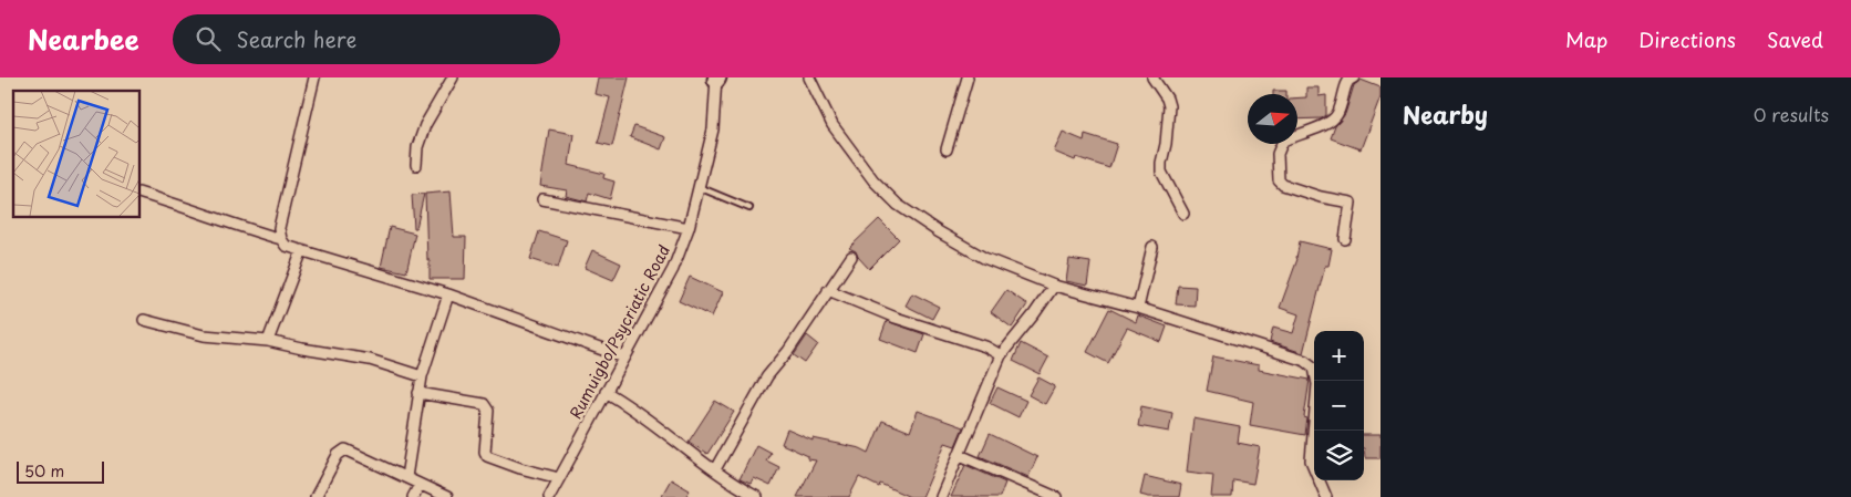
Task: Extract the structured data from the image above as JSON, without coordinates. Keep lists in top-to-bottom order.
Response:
{
  "streets": {
    "street": ["Rumuigbo/Psycriatic Road"]
  },
  "scale_bar": "50 m",
  "north": "right",
  "page": {
    "header": "Nearbee",
    "search": "Search here",
    "nav": ["Map", "Directions", "Saved"],
    "heading": ["Nearby", "0 results"],
    "map_buttons": ["+", "−"],
    "scale": "50 m"
  }
}
